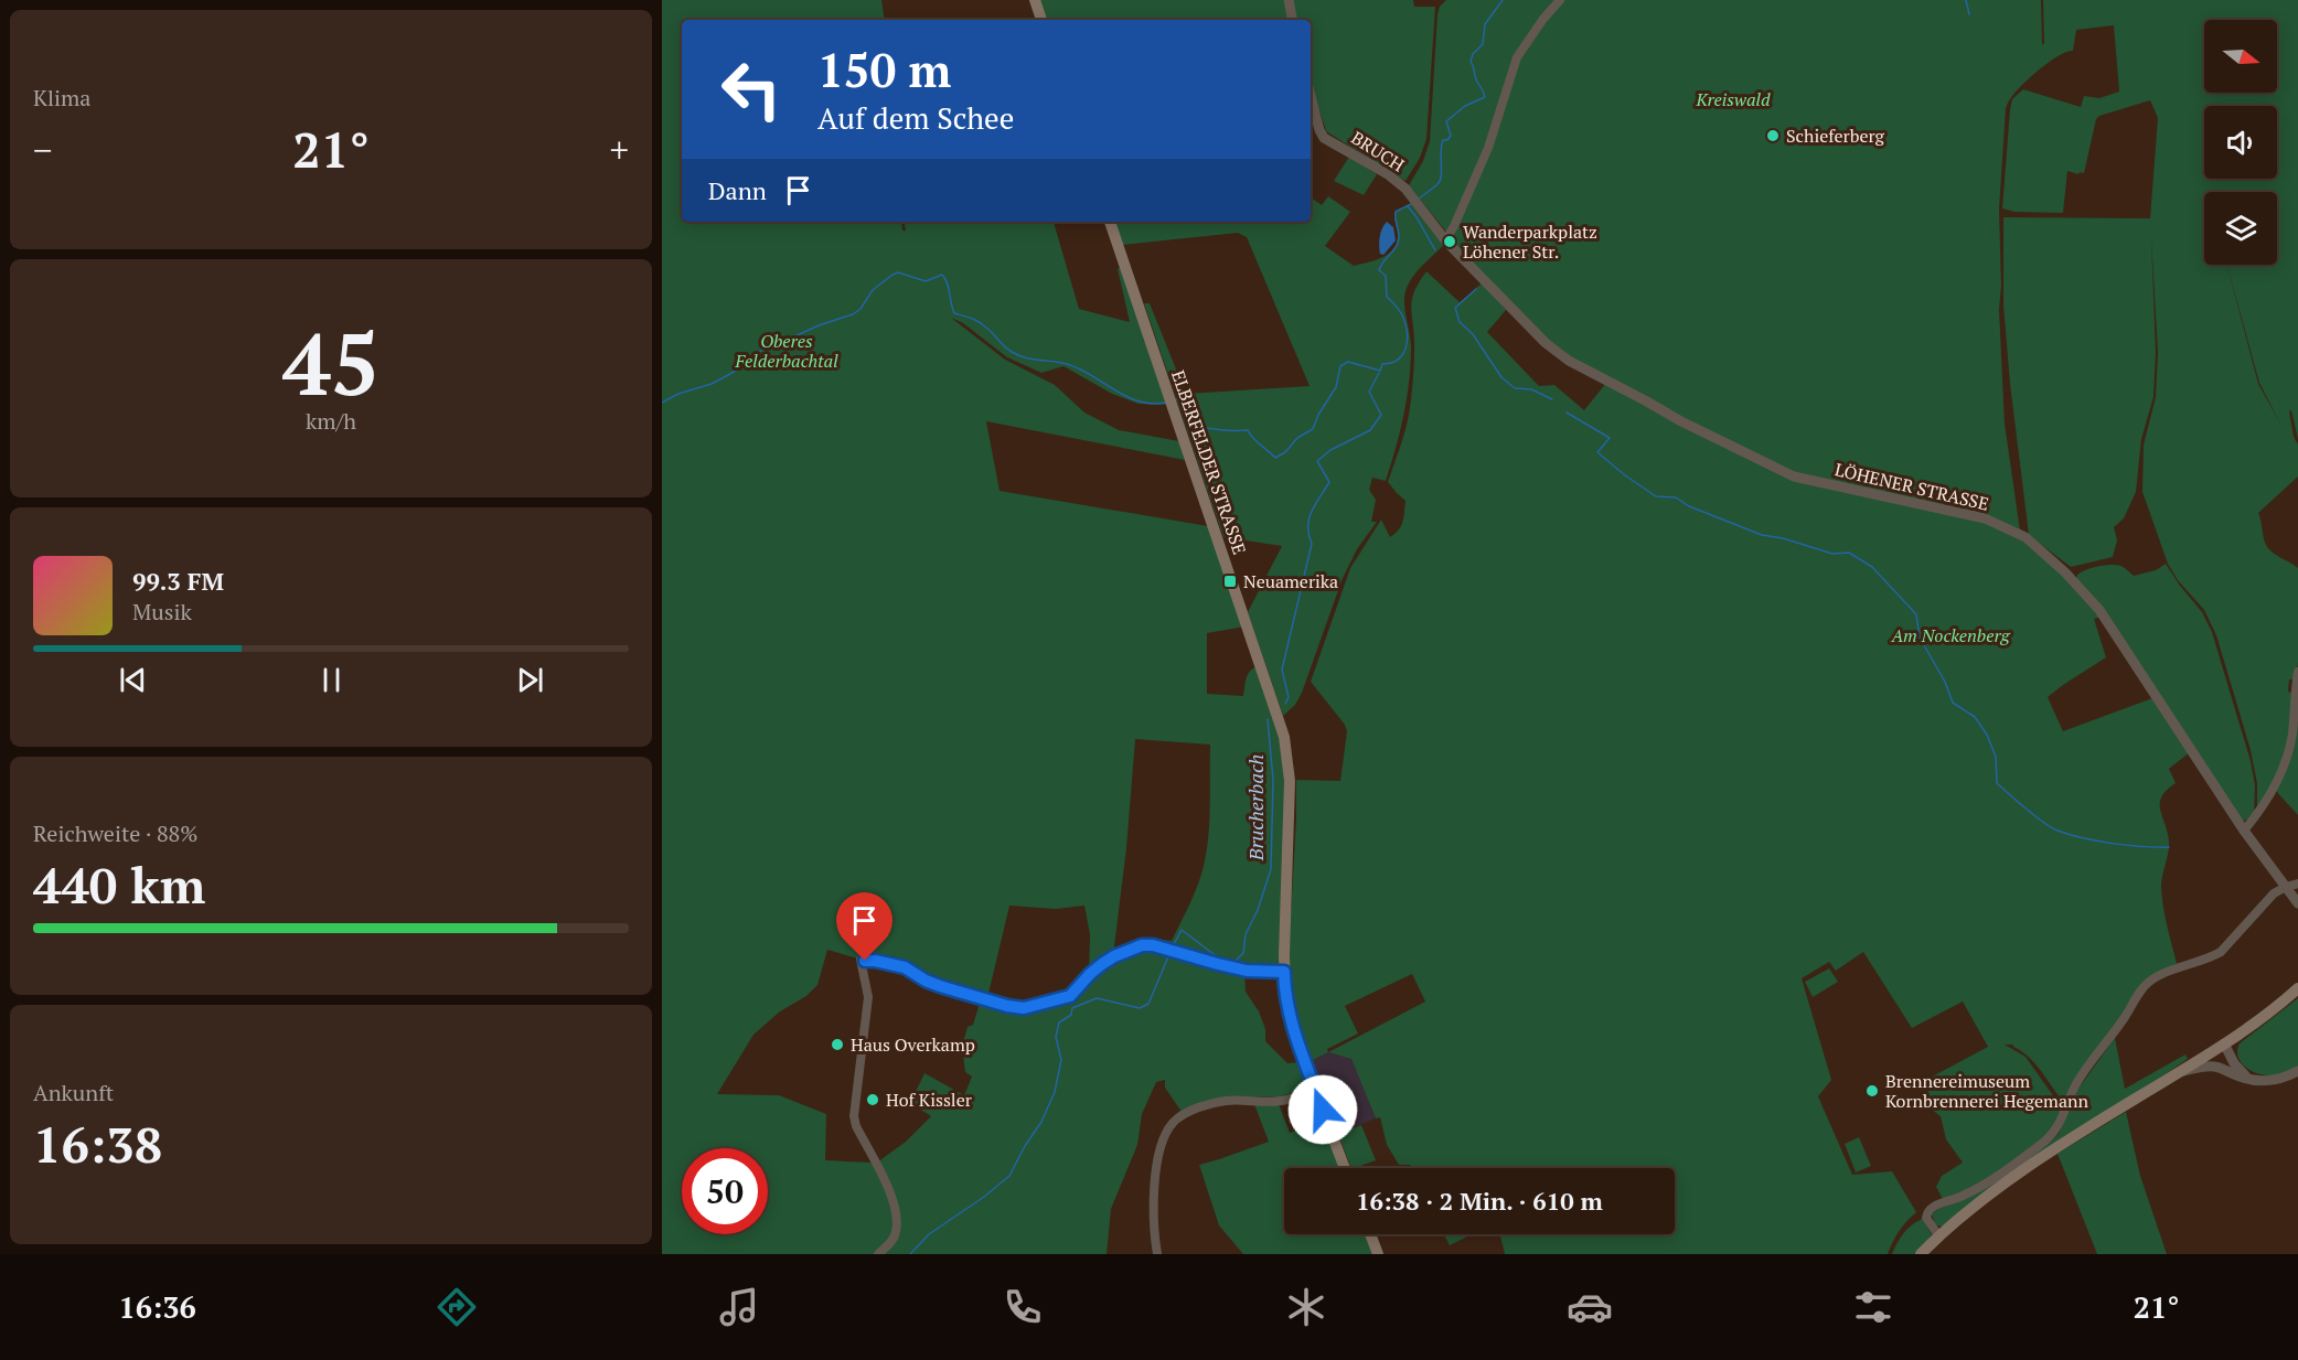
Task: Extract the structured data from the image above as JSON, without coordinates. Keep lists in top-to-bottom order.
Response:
{
  "streets": {
    "main road": ["ELBERFELDER STRASSE"],
    "street": ["BRUCH", "LÖHENER STRASSE"]
  },
  "crossings": [
    ["BRUCH", "LÖHENER STRASSE"]
  ],
  "water": ["Brucherbach"],
  "parks": ["Kreiswald", "Oberes Felderbachtal", "Am Nockenberg"],
  "places": {
    "other": [
      "Schieferberg",
      "Wanderparkplatz Löhener Str.",
      "Haus Overkamp",
      "Brennereimuseum Kornbrennerei Hegemann",
      "Hof Kissler"
    ],
    "transit": ["Neuamerika"]
  },
  "north": "right",
  "page": {
    "tile": [
      "Klima",
      ["45", "km/h"],
      ["Reichweite · 88%", "440 km"],
      ["Ankunft", "16:38"]
    ],
    "turn": ["150 m", "Auf dem Schee"],
    "heat": ["−", "21°", "+"],
    "then": "Dann",
    "song": ["99.3 FM", "Musik"],
    "limit": "50",
    "trip": "16:38 · 2 Min. · 610 m",
    "tabs": ["16:36", "21°"]
  }
}
